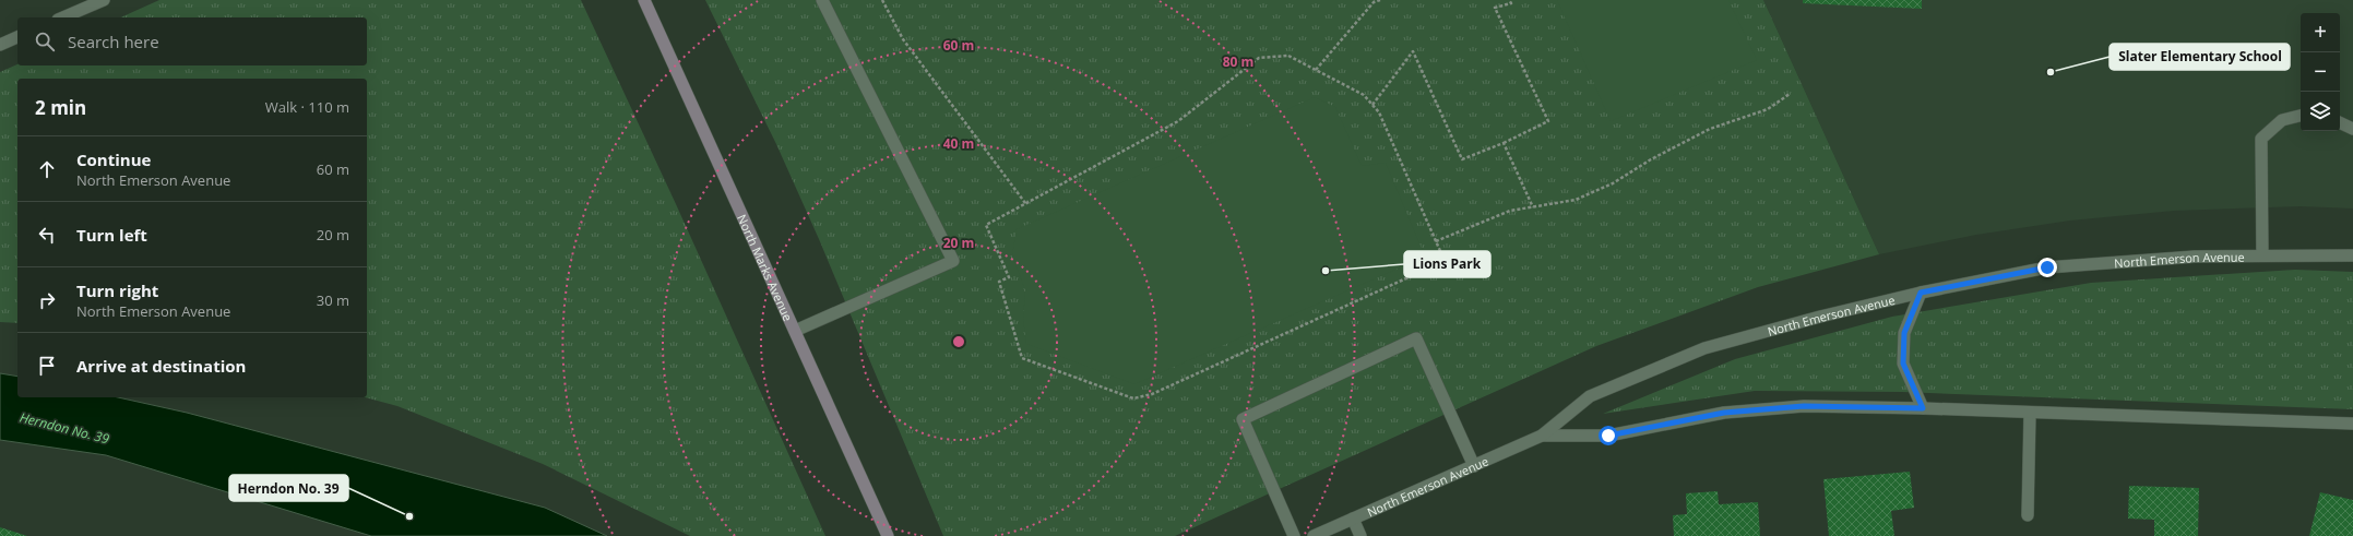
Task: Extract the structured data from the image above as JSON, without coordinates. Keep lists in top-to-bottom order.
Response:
{
  "streets": {
    "main road": ["North Marks Avenue"],
    "street": ["North Emerson Avenue"]
  },
  "water": ["Herndon No. 39"],
  "places": ["Slater Elementary School", "Lions Park", "Herndon No. 39"],
  "page": {
    "map_buttons": ["+", "−"],
    "search": "Search here",
    "heading": ["2 min", "Walk · 110 m"],
    "list": [
      ["Continue", "North Emerson Avenue", "60 m"],
      ["Turn left", "20 m"],
      ["Turn right", "North Emerson Avenue", "30 m"],
      "Arrive at destination"
    ]
  },
  "rings": [
    "60 m",
    "80 m",
    "40 m",
    "20 m"
  ]
}
